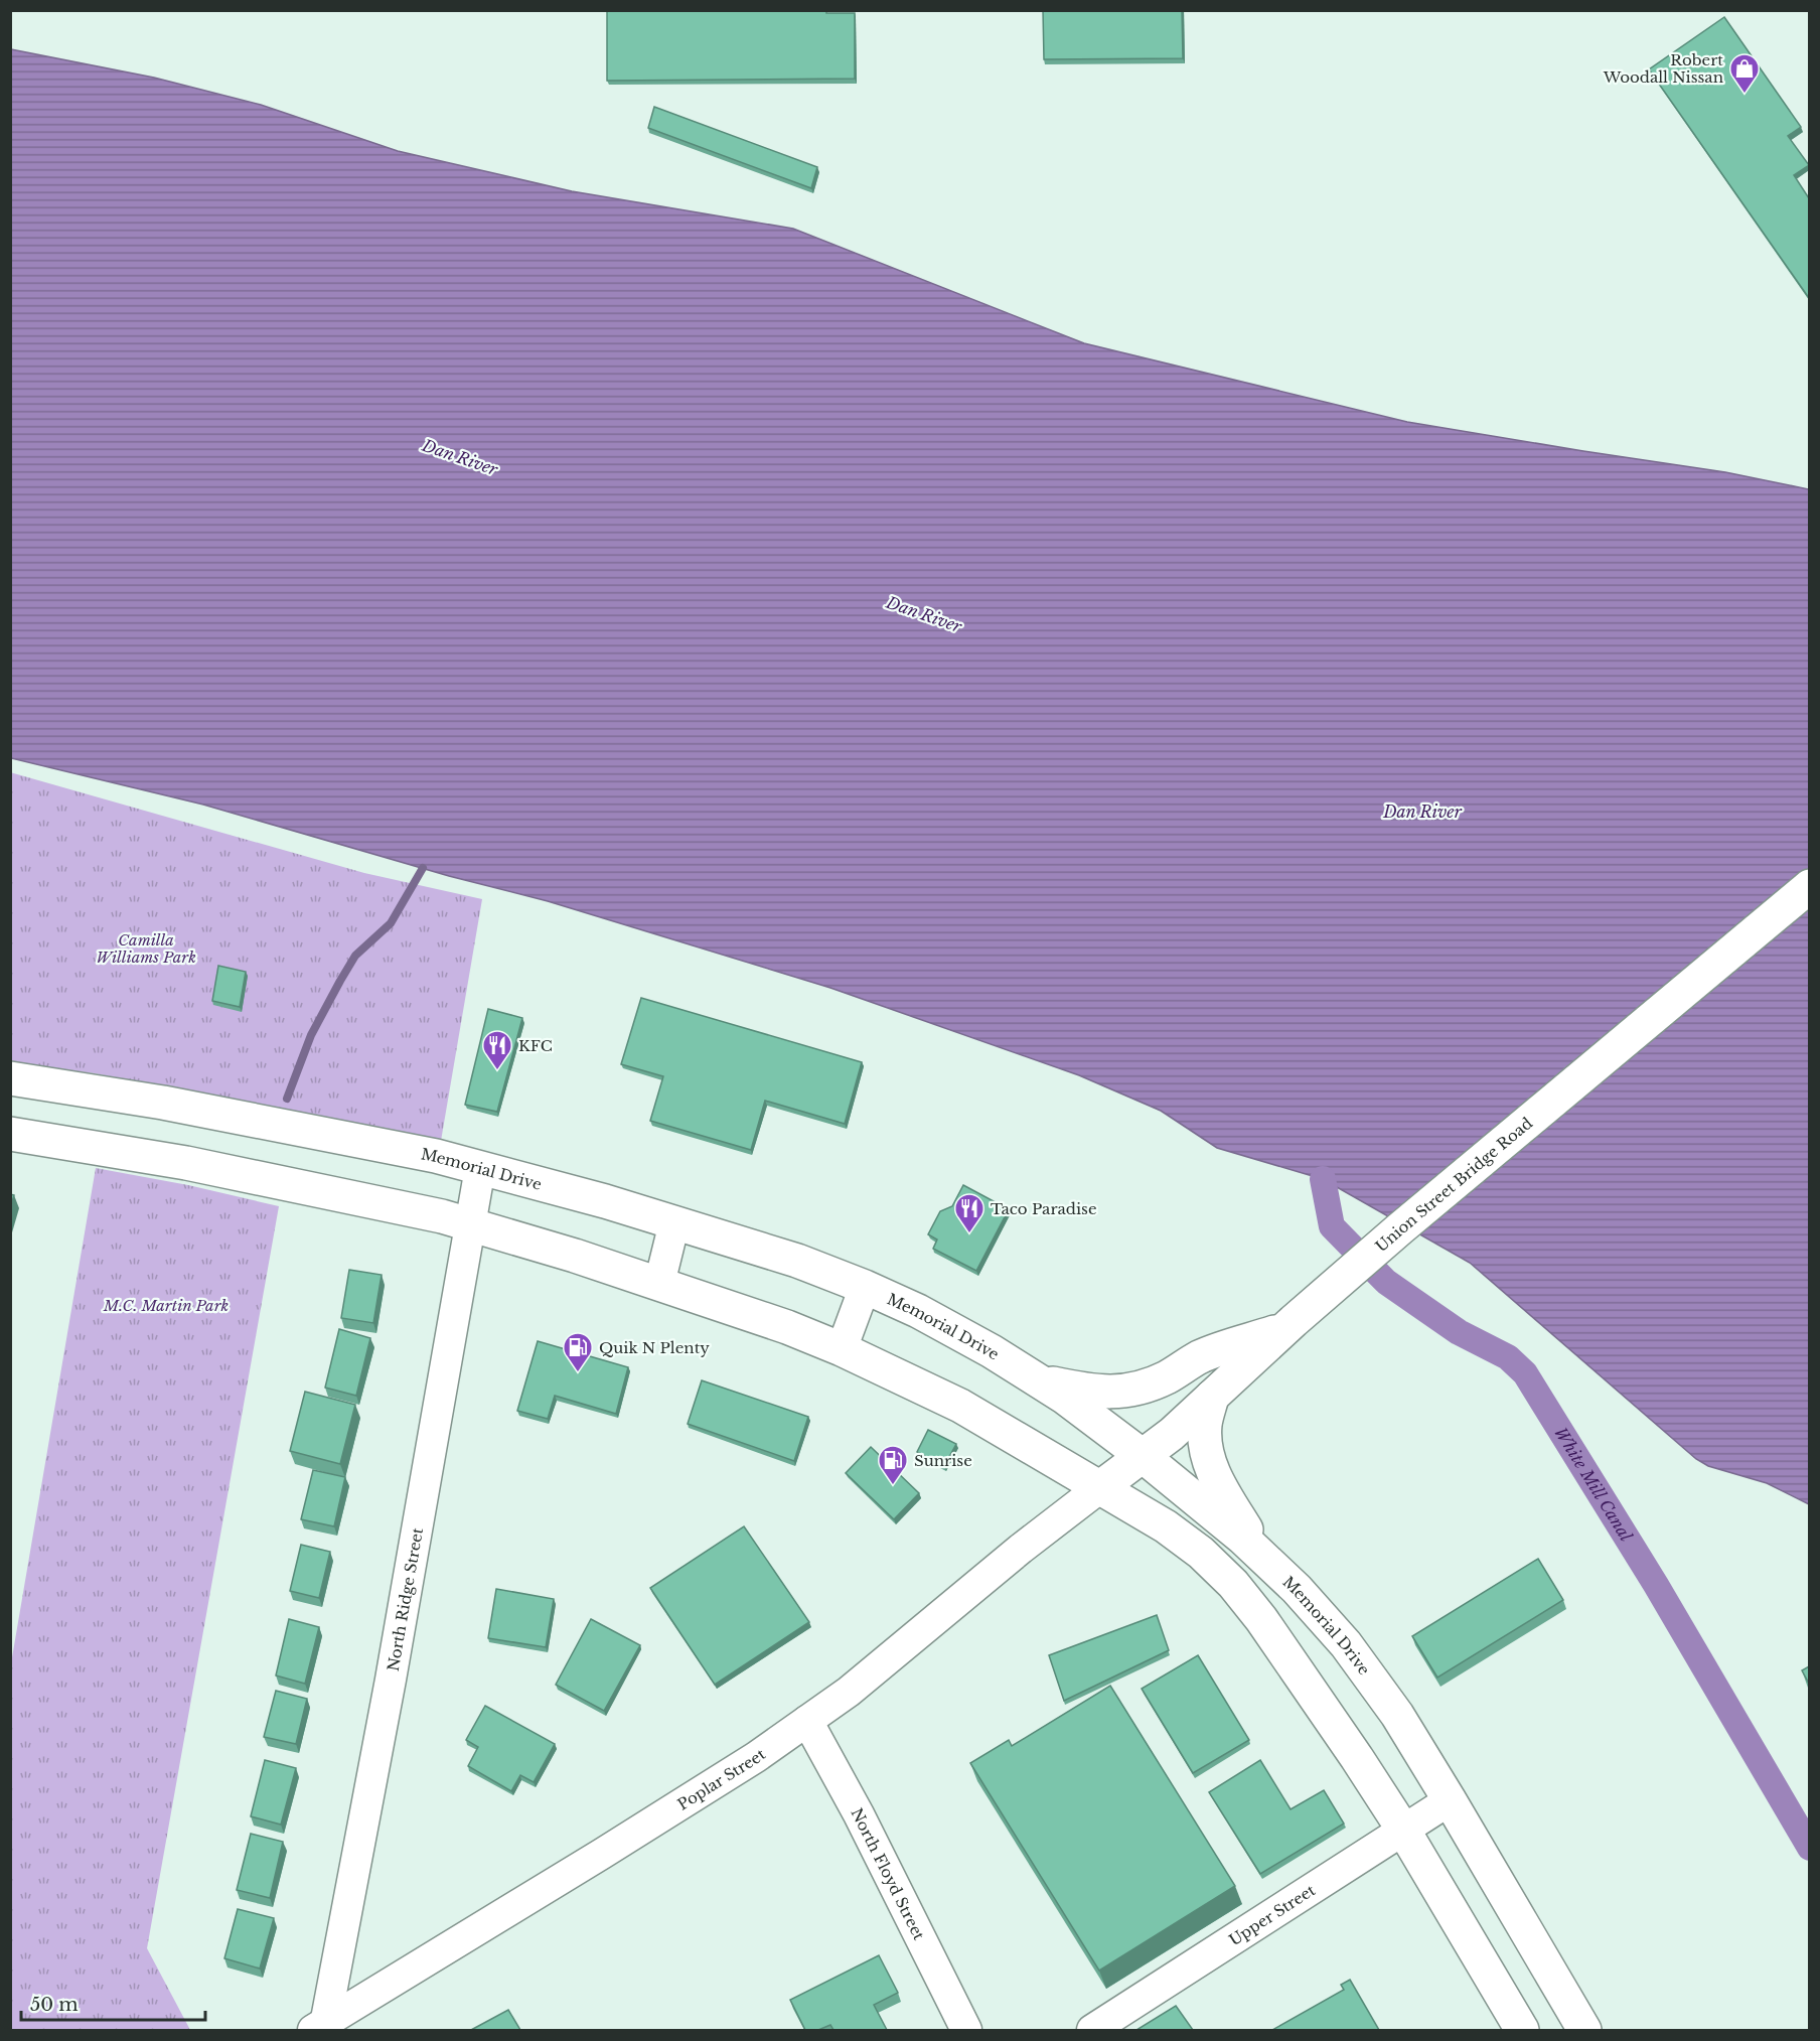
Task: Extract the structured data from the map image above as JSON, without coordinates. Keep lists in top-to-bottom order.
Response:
{
  "streets": {
    "main road": ["Memorial Drive", "Union Street Bridge Road"],
    "street": [
      "North Ridge Street",
      "Poplar Street",
      "North Floyd Street",
      "Upper Street"
    ]
  },
  "crossings": [
    ["Memorial Drive", "Union Street Bridge Road"],
    ["Memorial Drive", "North Ridge Street"],
    ["Memorial Drive", "Upper Street"],
    ["Union Street Bridge Road", "Poplar Street"],
    ["North Ridge Street", "Poplar Street"],
    ["Poplar Street", "North Floyd Street"]
  ],
  "water": ["Dan River", "White Mill Canal"],
  "parks": ["Camilla Williams Park", "M.C. Martin Park"],
  "places": {
    "shop": ["Robert Woodall Nissan"],
    "restaurant": ["KFC", "Taco Paradise"],
    "fuel station": ["Quik N Plenty", "Sunrise"]
  },
  "scale_bar": "50 m"
}
